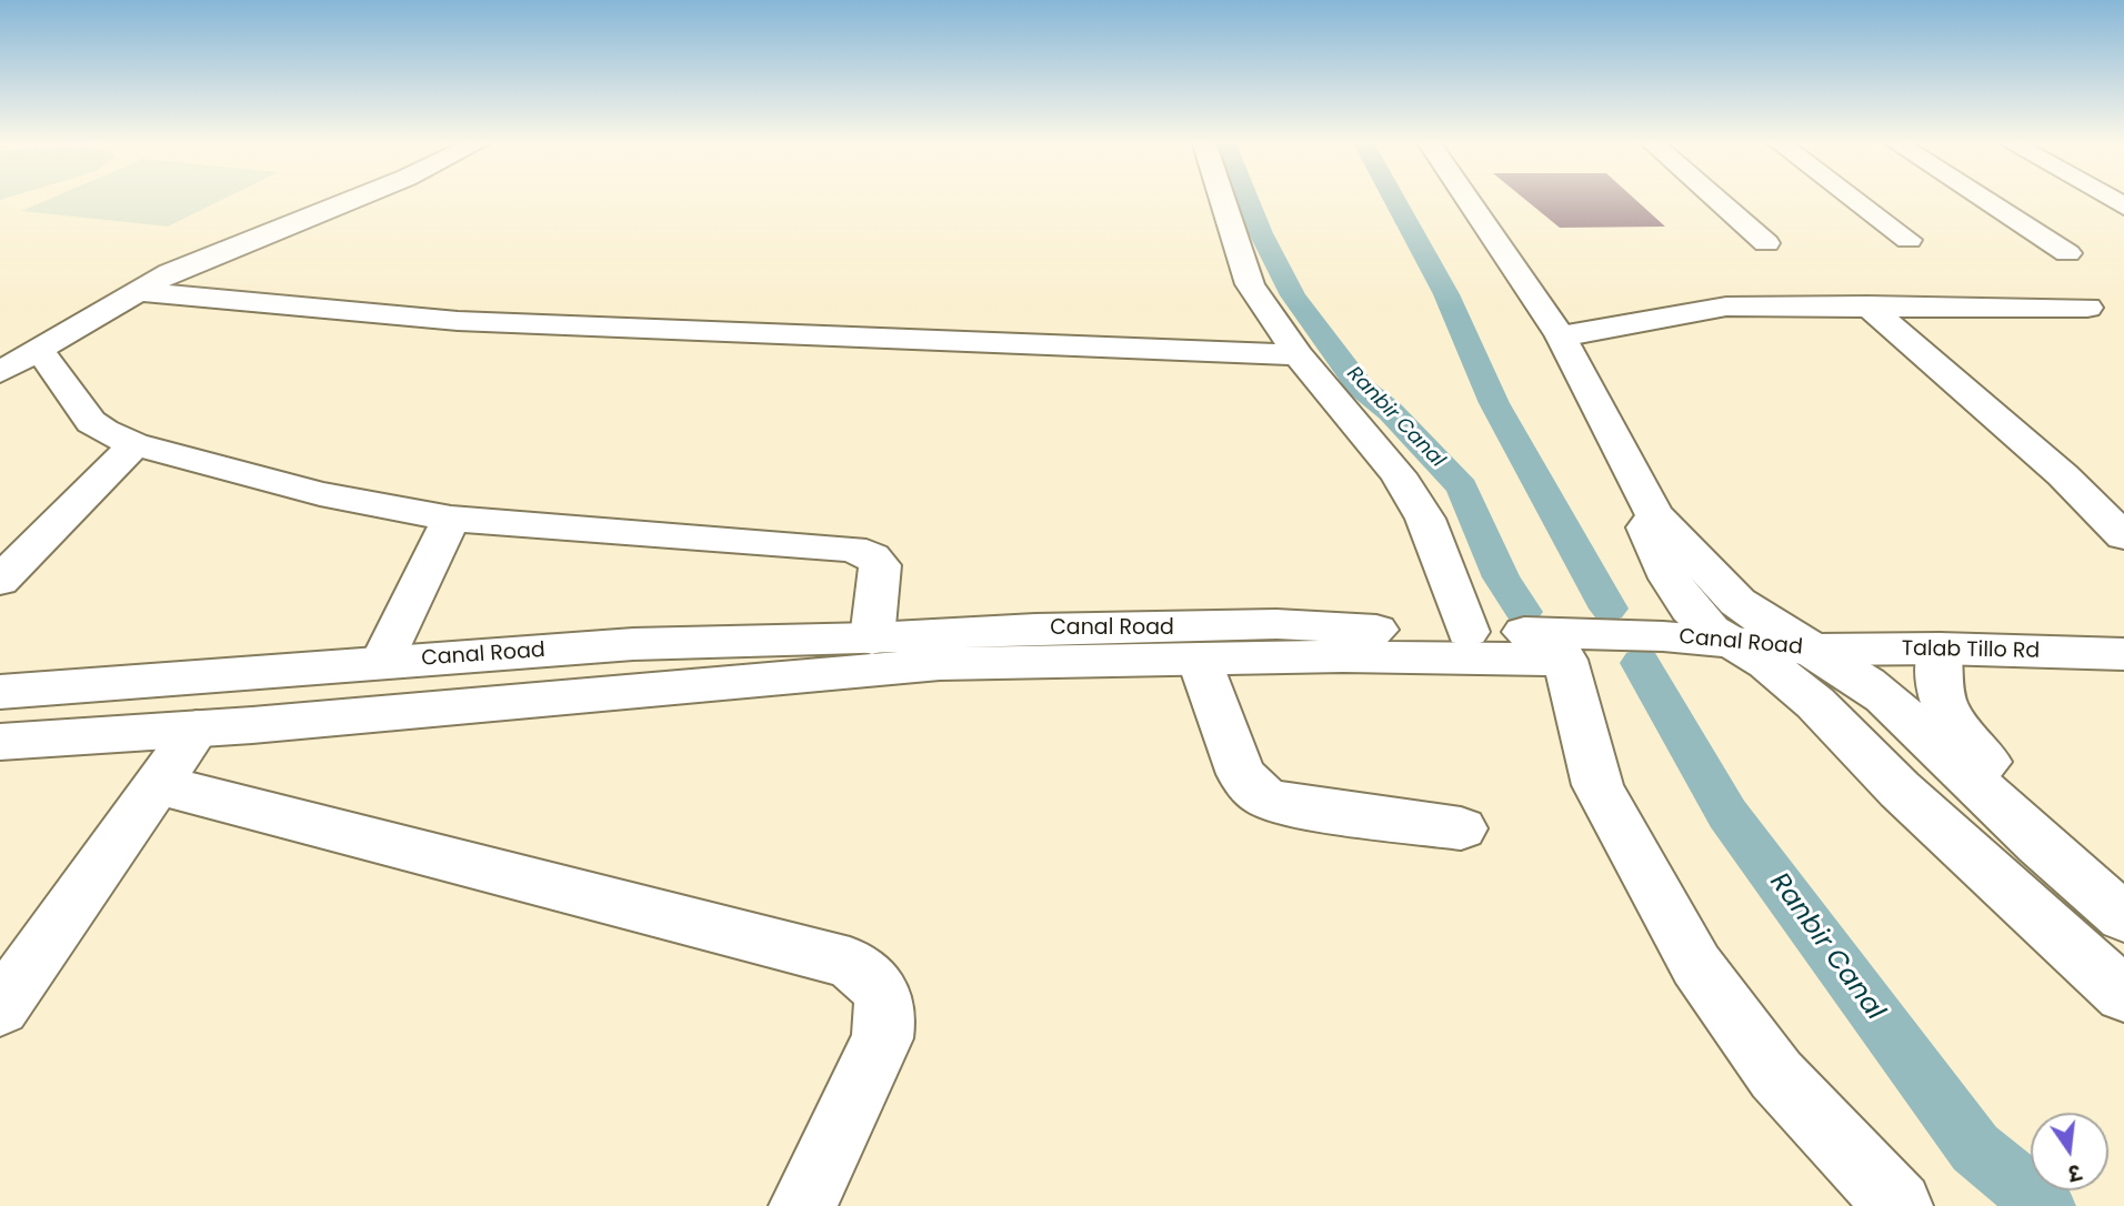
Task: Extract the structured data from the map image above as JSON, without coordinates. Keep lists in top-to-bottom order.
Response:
{
  "streets": {
    "main road": ["Canal Road", "Talab Tillo Rd"]
  },
  "crossings": [
    ["Canal Road", "Talab Tillo Rd"]
  ],
  "water": ["Ranbir Canal"],
  "north": "bottom"
}
